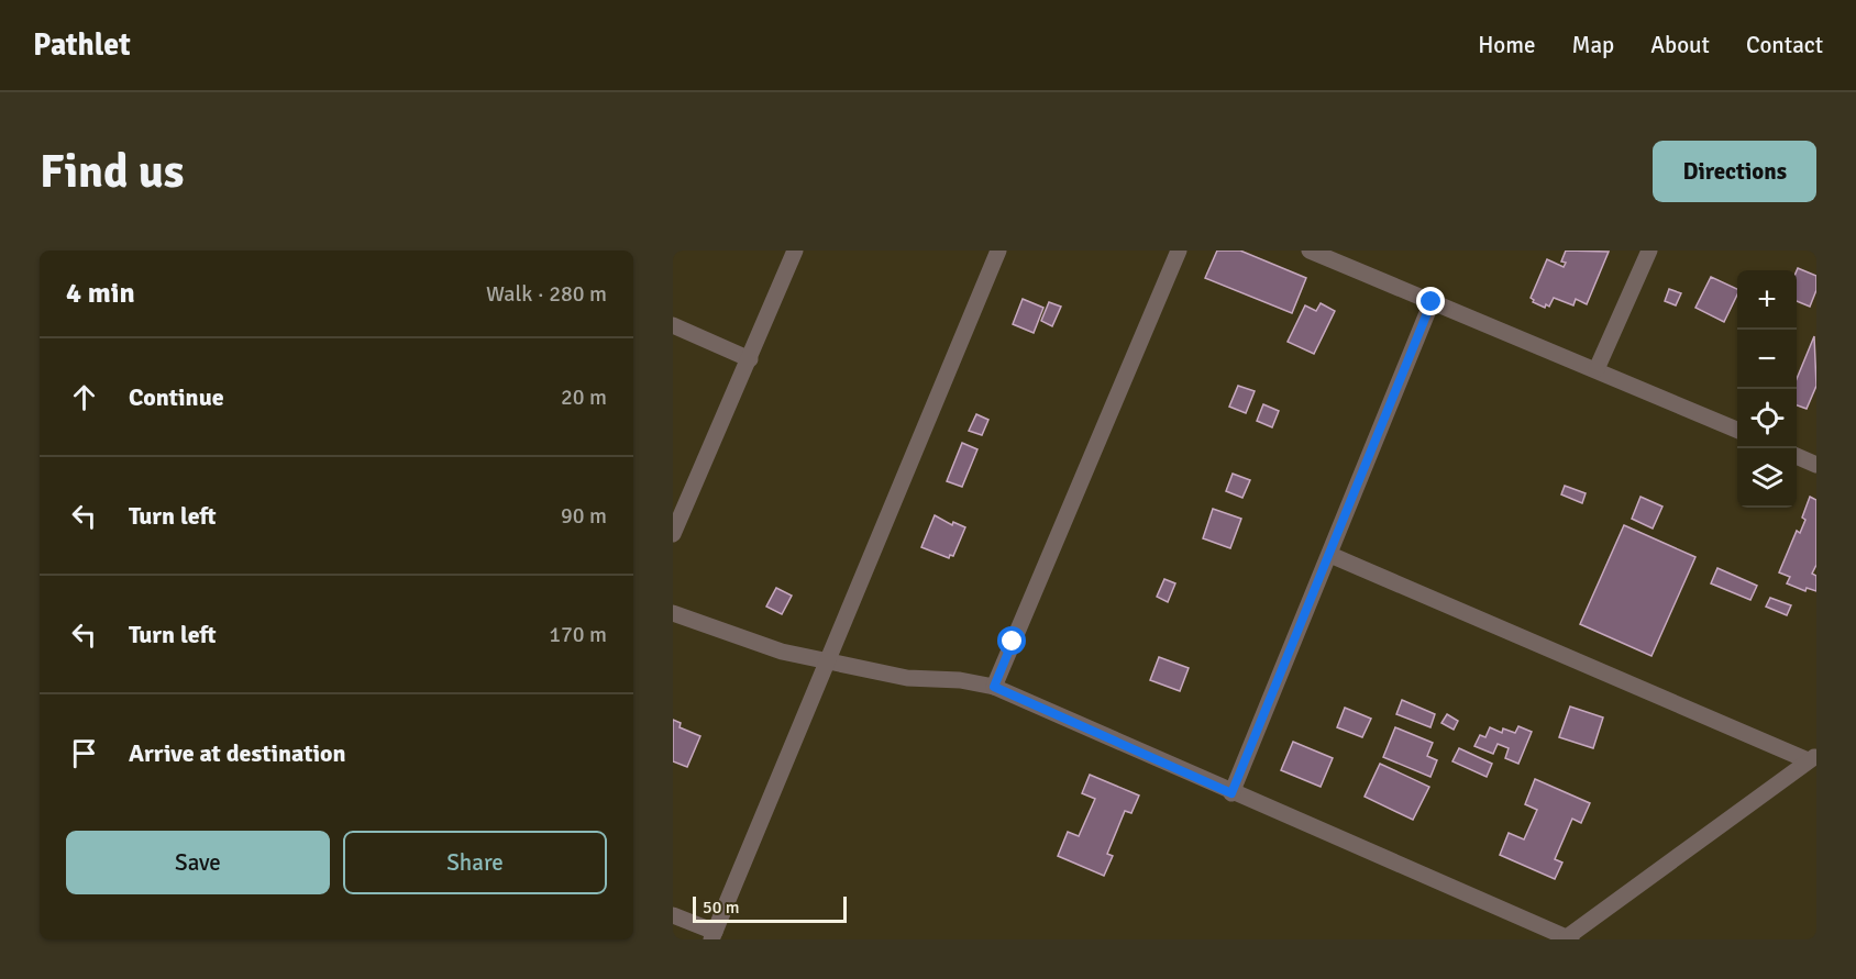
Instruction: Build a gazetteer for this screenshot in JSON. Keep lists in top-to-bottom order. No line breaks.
{"scale_bar":"50 m","page":{"header":"Pathlet","nav":["Home","Map","About","Contact"],"buttons":["Directions",["Save","Share"]],"title":"Find us","heading":["4 min","Walk · 280 m"],"map_buttons":["+","−"],"list":[["Continue","20 m"],["Turn left","90 m"],["Turn left","170 m"],"Arrive at destination"],"scale":"50 m"}}
